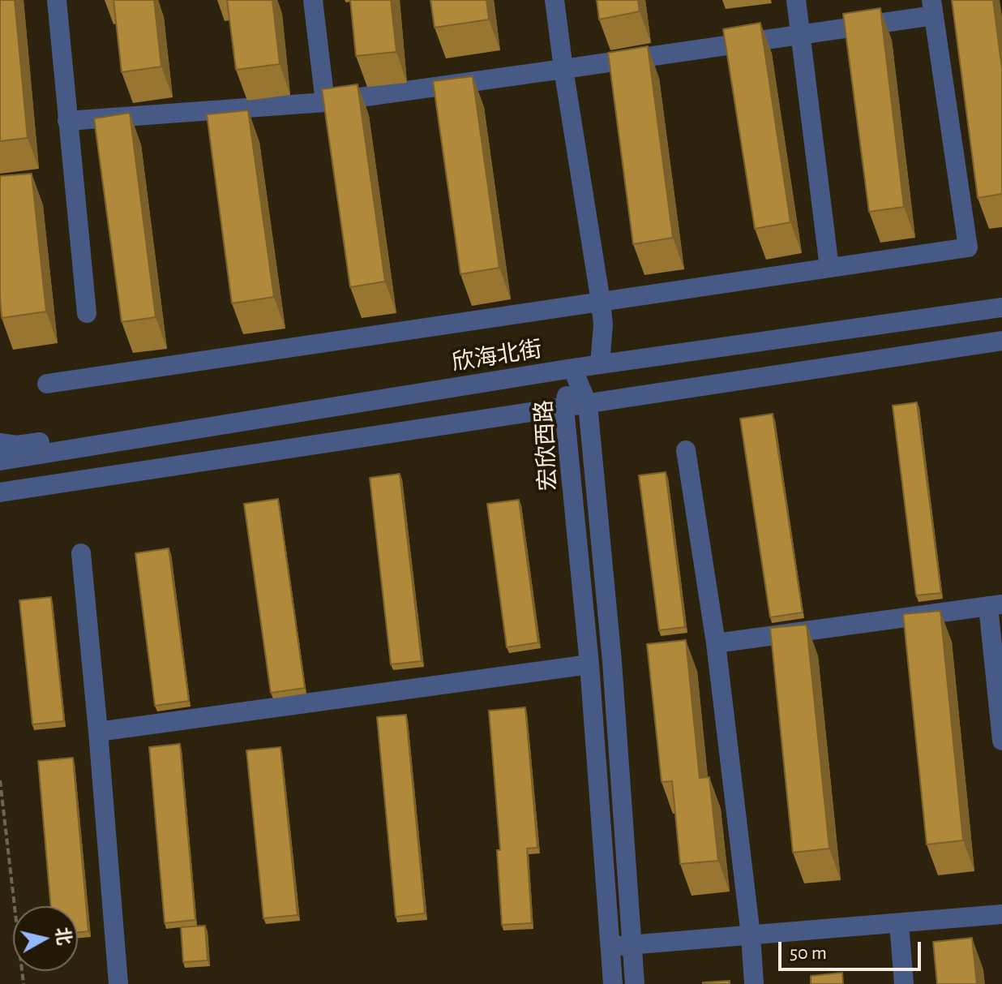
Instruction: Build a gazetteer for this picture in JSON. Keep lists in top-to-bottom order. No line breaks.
{"streets":{"street":["欣海北街","宏欣西路"]},"crossings":[["欣海北街","宏欣西路"]],"scale_bar":"50 m","north":"right"}
